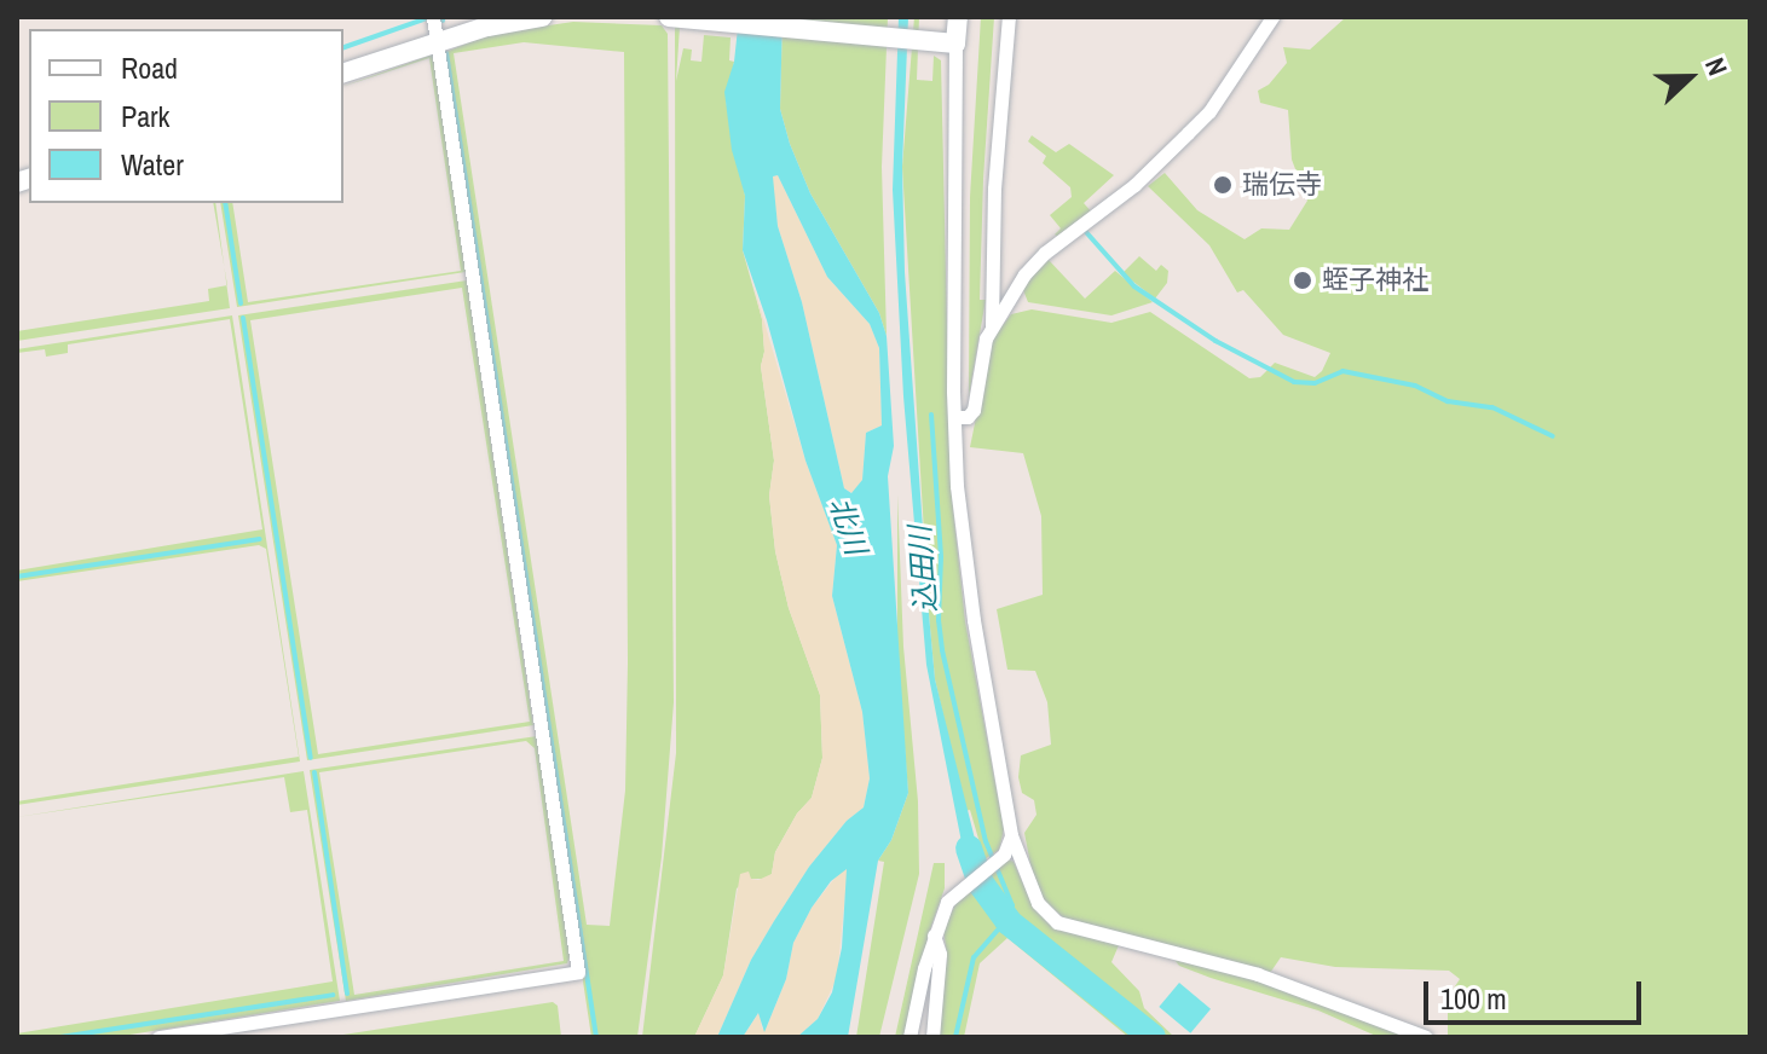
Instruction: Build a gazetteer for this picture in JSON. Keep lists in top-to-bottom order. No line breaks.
{"water":["北川","込田川"],"places":["瑞伝寺","蛭子神社"],"legend":["Road","Park","Water"],"scale_bar":"100 m","north":"right"}
